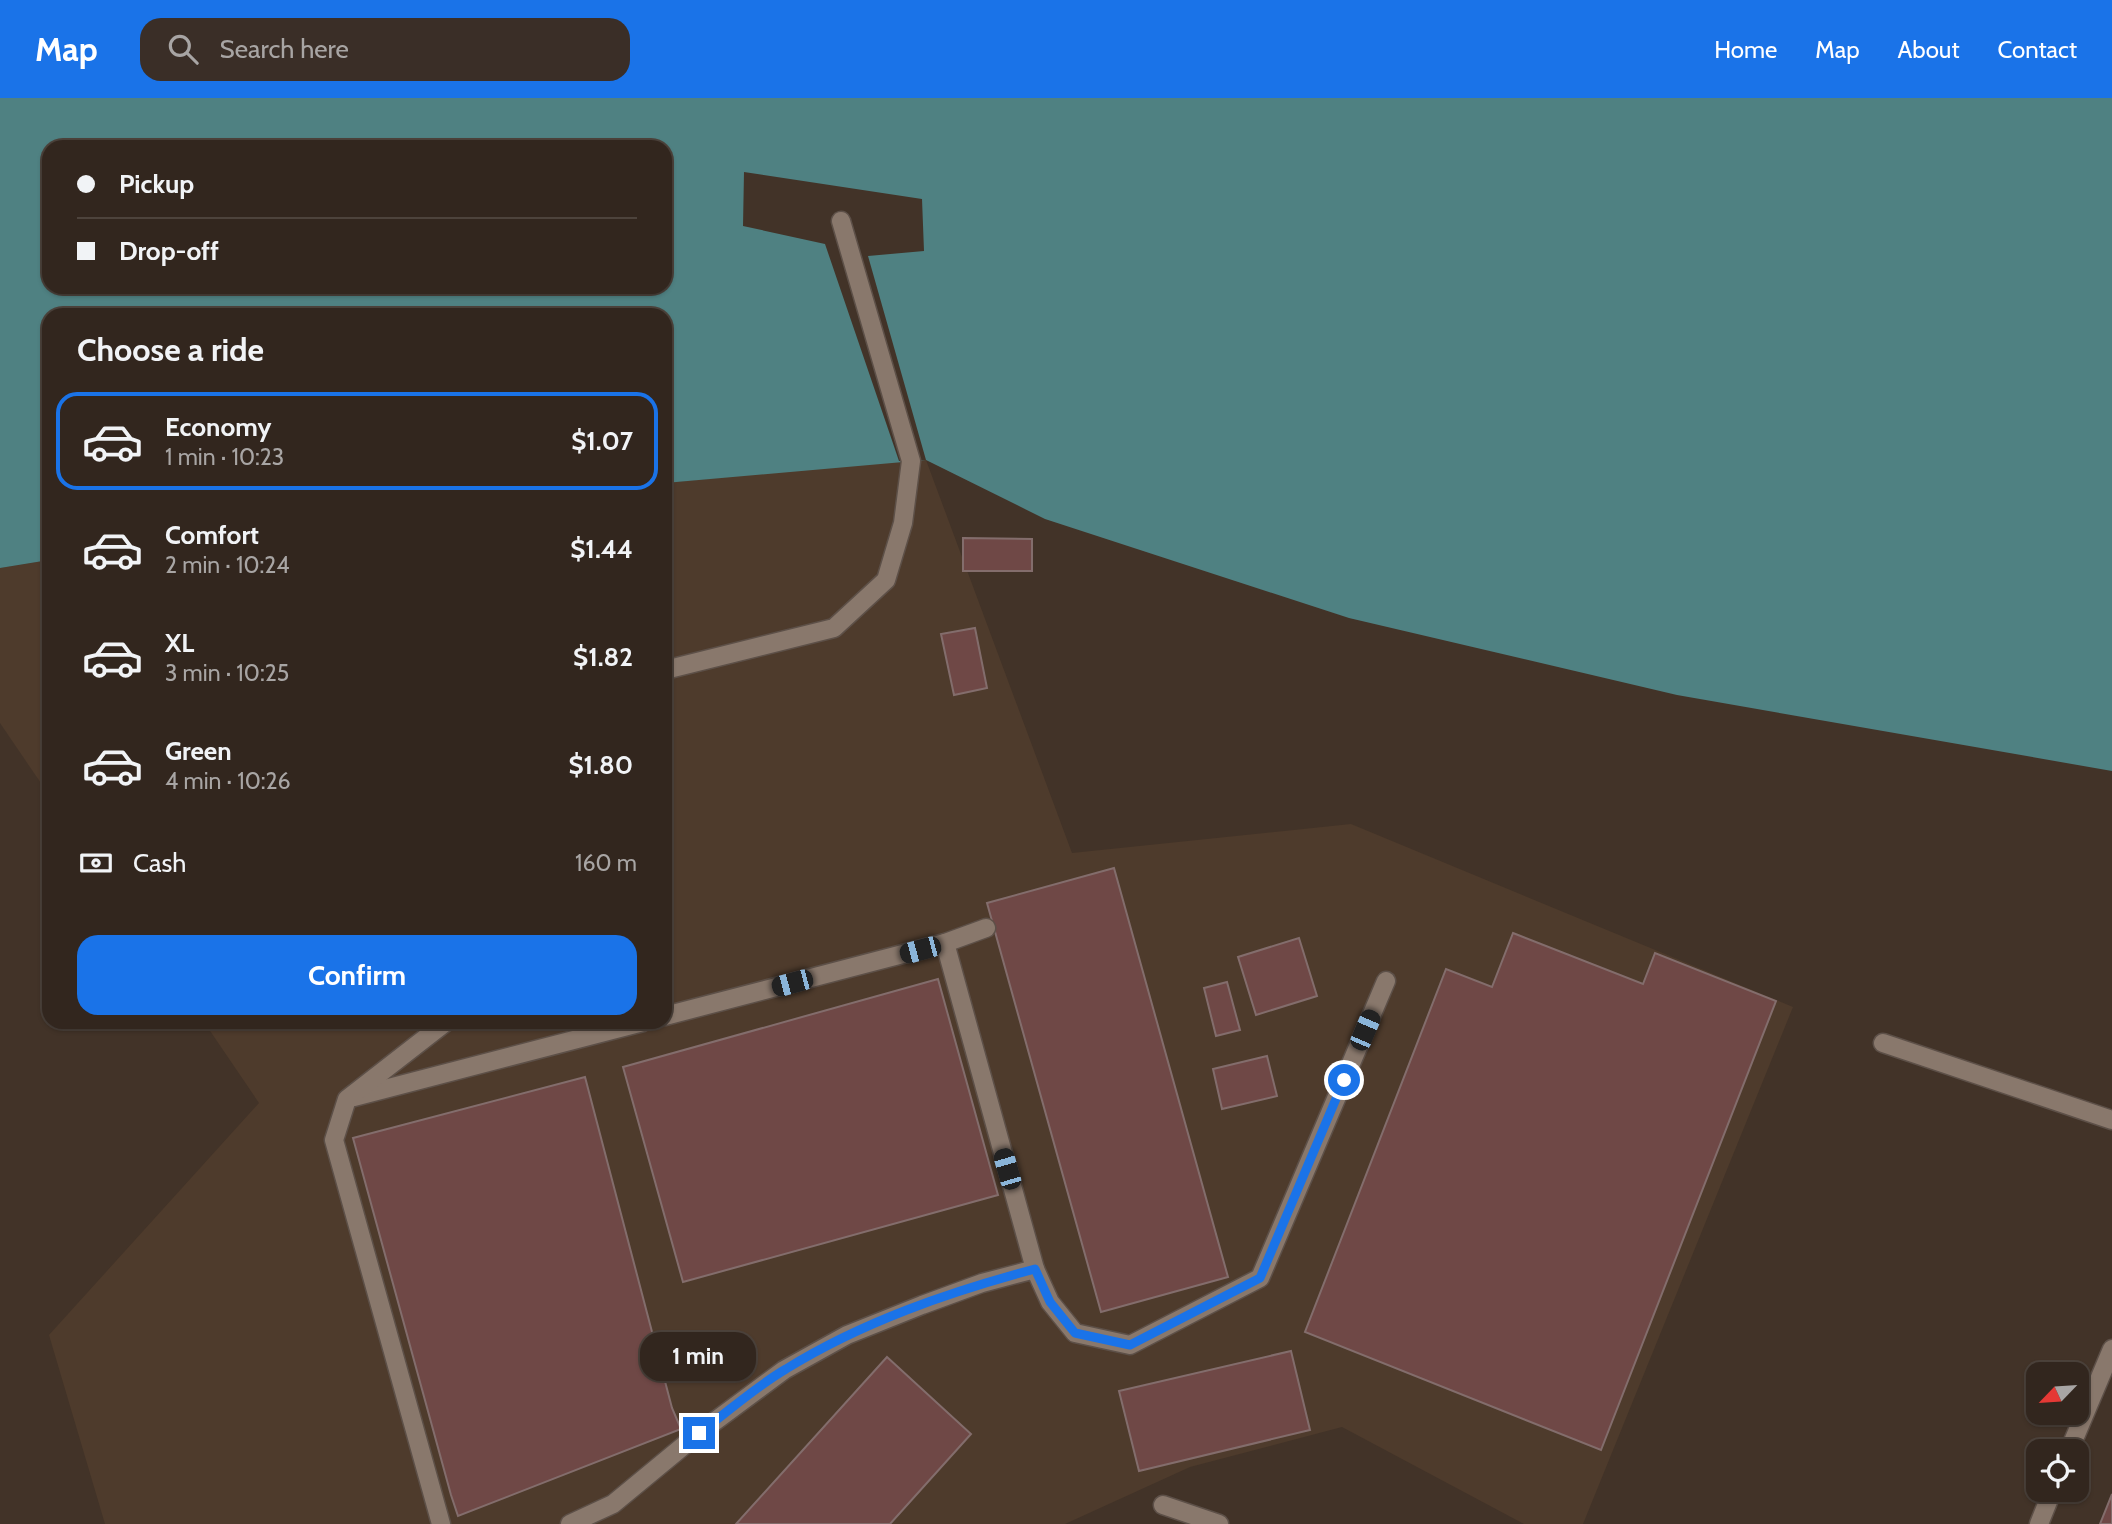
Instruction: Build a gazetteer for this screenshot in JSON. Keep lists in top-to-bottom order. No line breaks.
{"north":"bottom left","page":{"header":"Map","search":"Search here","nav":["Home","Map","About","Contact"],"banner":["Pickup","Drop-off"],"heading":"Choose a ride","list":[{"name":"Economy","note":"1 min · 10:23","value":"$1.07"},{"name":"Comfort","note":"2 min · 10:24","value":"$1.44"},{"name":"XL","note":"3 min · 10:25","value":"$1.82"},{"name":"Green","note":"4 min · 10:26","value":"$1.80"}],"pay":["Cash","160 m"],"buttons":"Confirm","bubble":"1 min"}}
